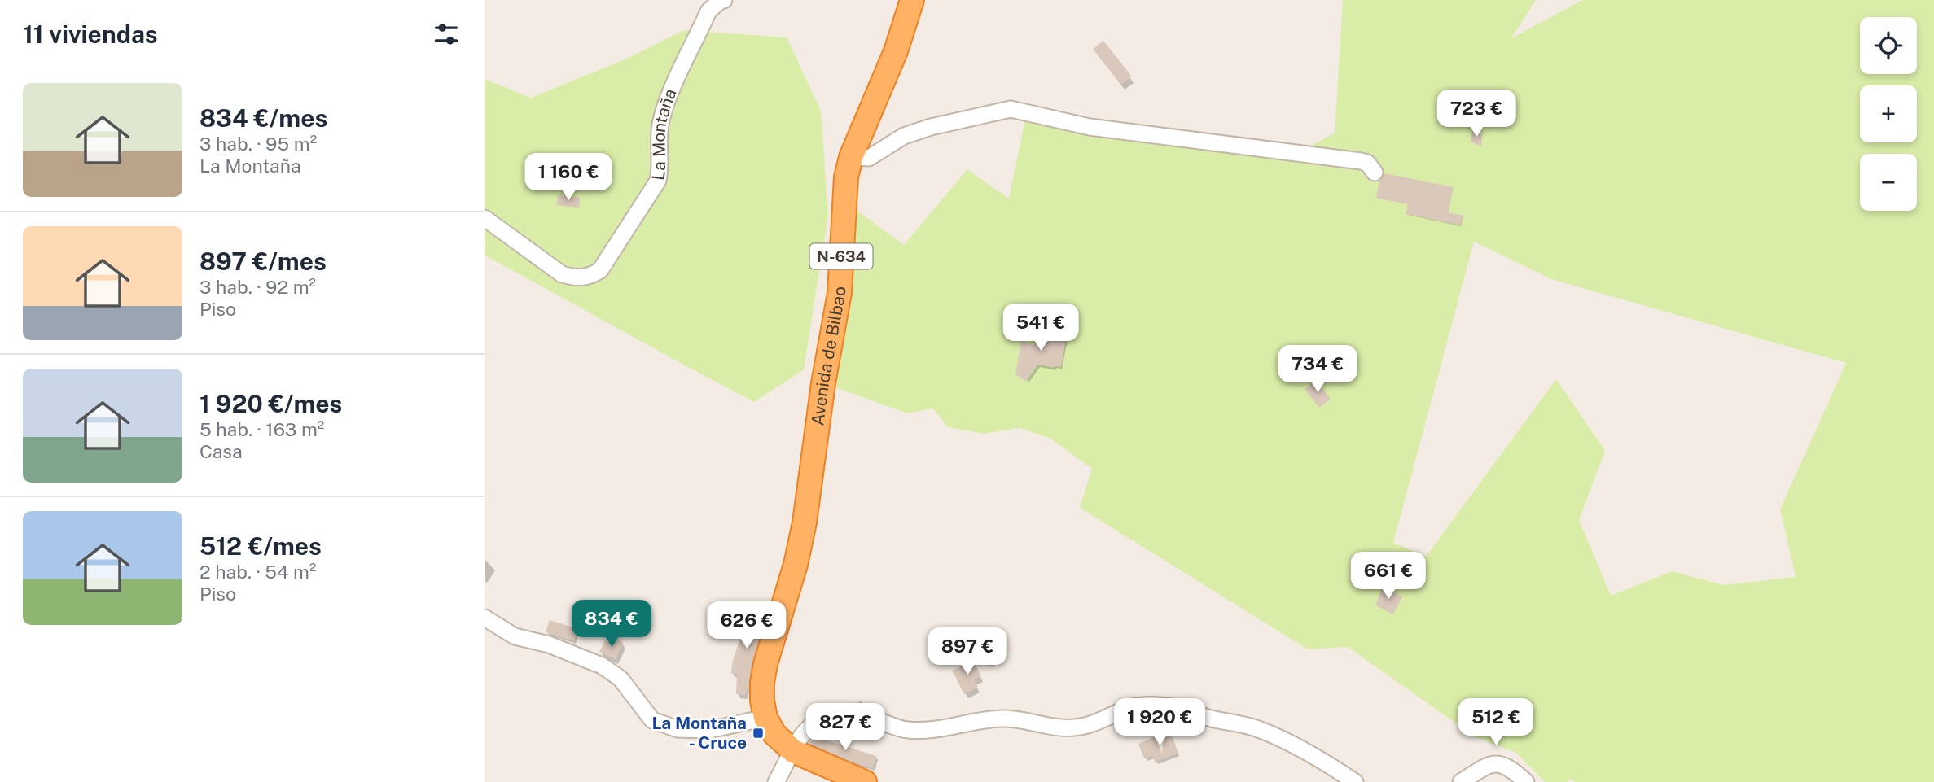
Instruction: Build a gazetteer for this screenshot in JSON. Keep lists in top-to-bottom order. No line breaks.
{"streets":{"highway":["N-634","Avenida de Bilbao"],"street":["La Montaña"]},"crossings":[["N-634","Avenida de Bilbao"]],"places":{"transit":["La Montaña - Cruce"]},"page":{"heading":"11 viviendas","map_buttons":["+","−"],"list":[{"name":"834 €/mes","note":"3 hab. · 95 m² · La Montaña"},{"name":"897 €/mes","note":"3 hab. · 92 m² · Piso"},{"name":"1 920 €/mes","note":"5 hab. · 163 m² · Casa"},{"name":"512 €/mes","note":"2 hab. · 54 m² · Piso"}],"price":["723 €","1 160 €","541 €","734 €","661 €","834 €","626 €","897 €","1 920 €","512 €","827 €"]}}
